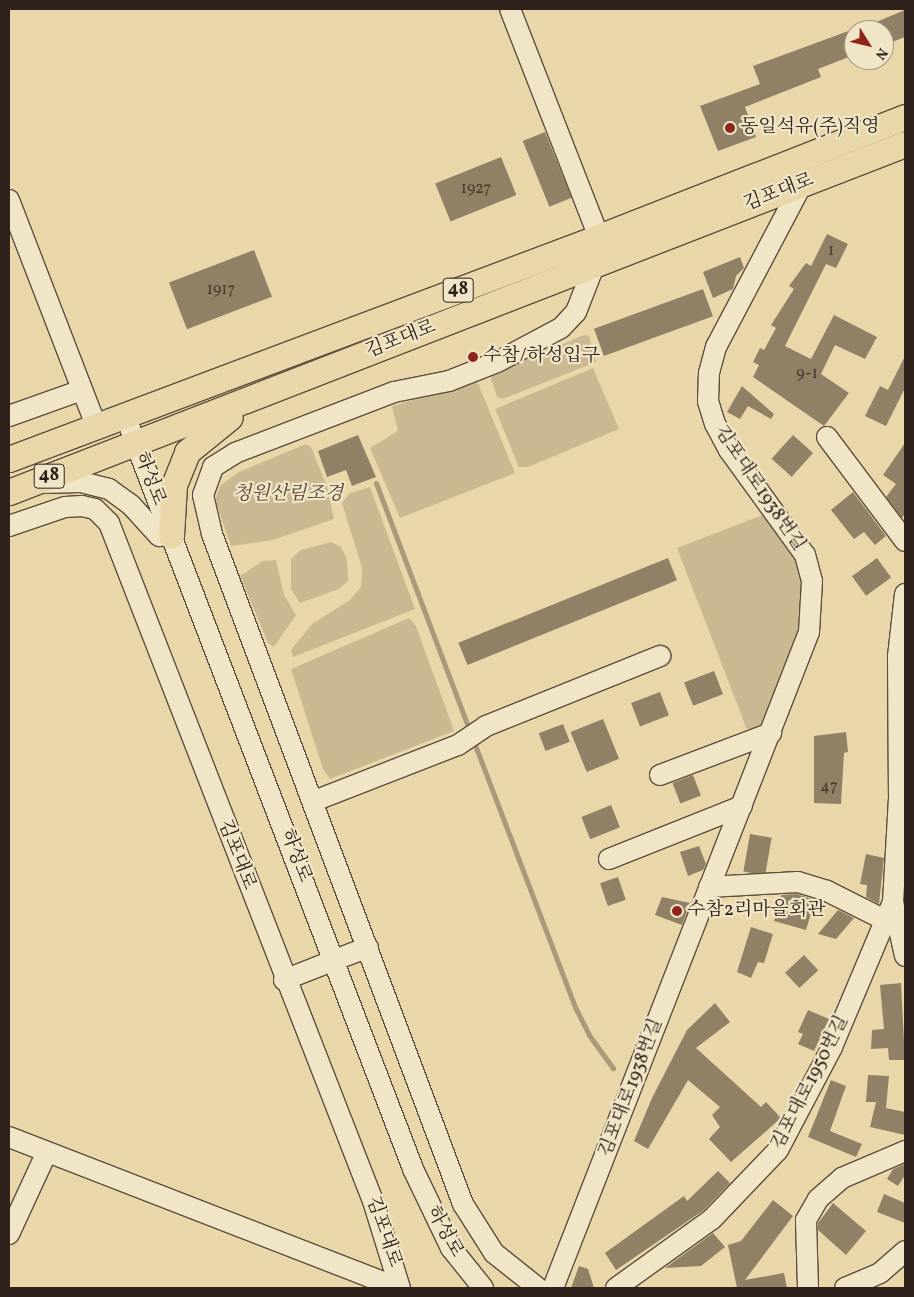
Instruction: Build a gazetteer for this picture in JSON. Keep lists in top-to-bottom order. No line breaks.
{"streets":{"main road":["김포대로","48"],"street":["하성로","김포대로1938번길","김포대로1950번길"]},"crossings":[["김포대로","하성로"],["김포대로","김포대로1938번길"]],"parks":["청원산림조경"],"places":["동일석유(주)직영","수참/하성입구","수참2리마을회관"],"house_numbers":["1927","1","1917","9-1","47"],"north":"bottom right"}
